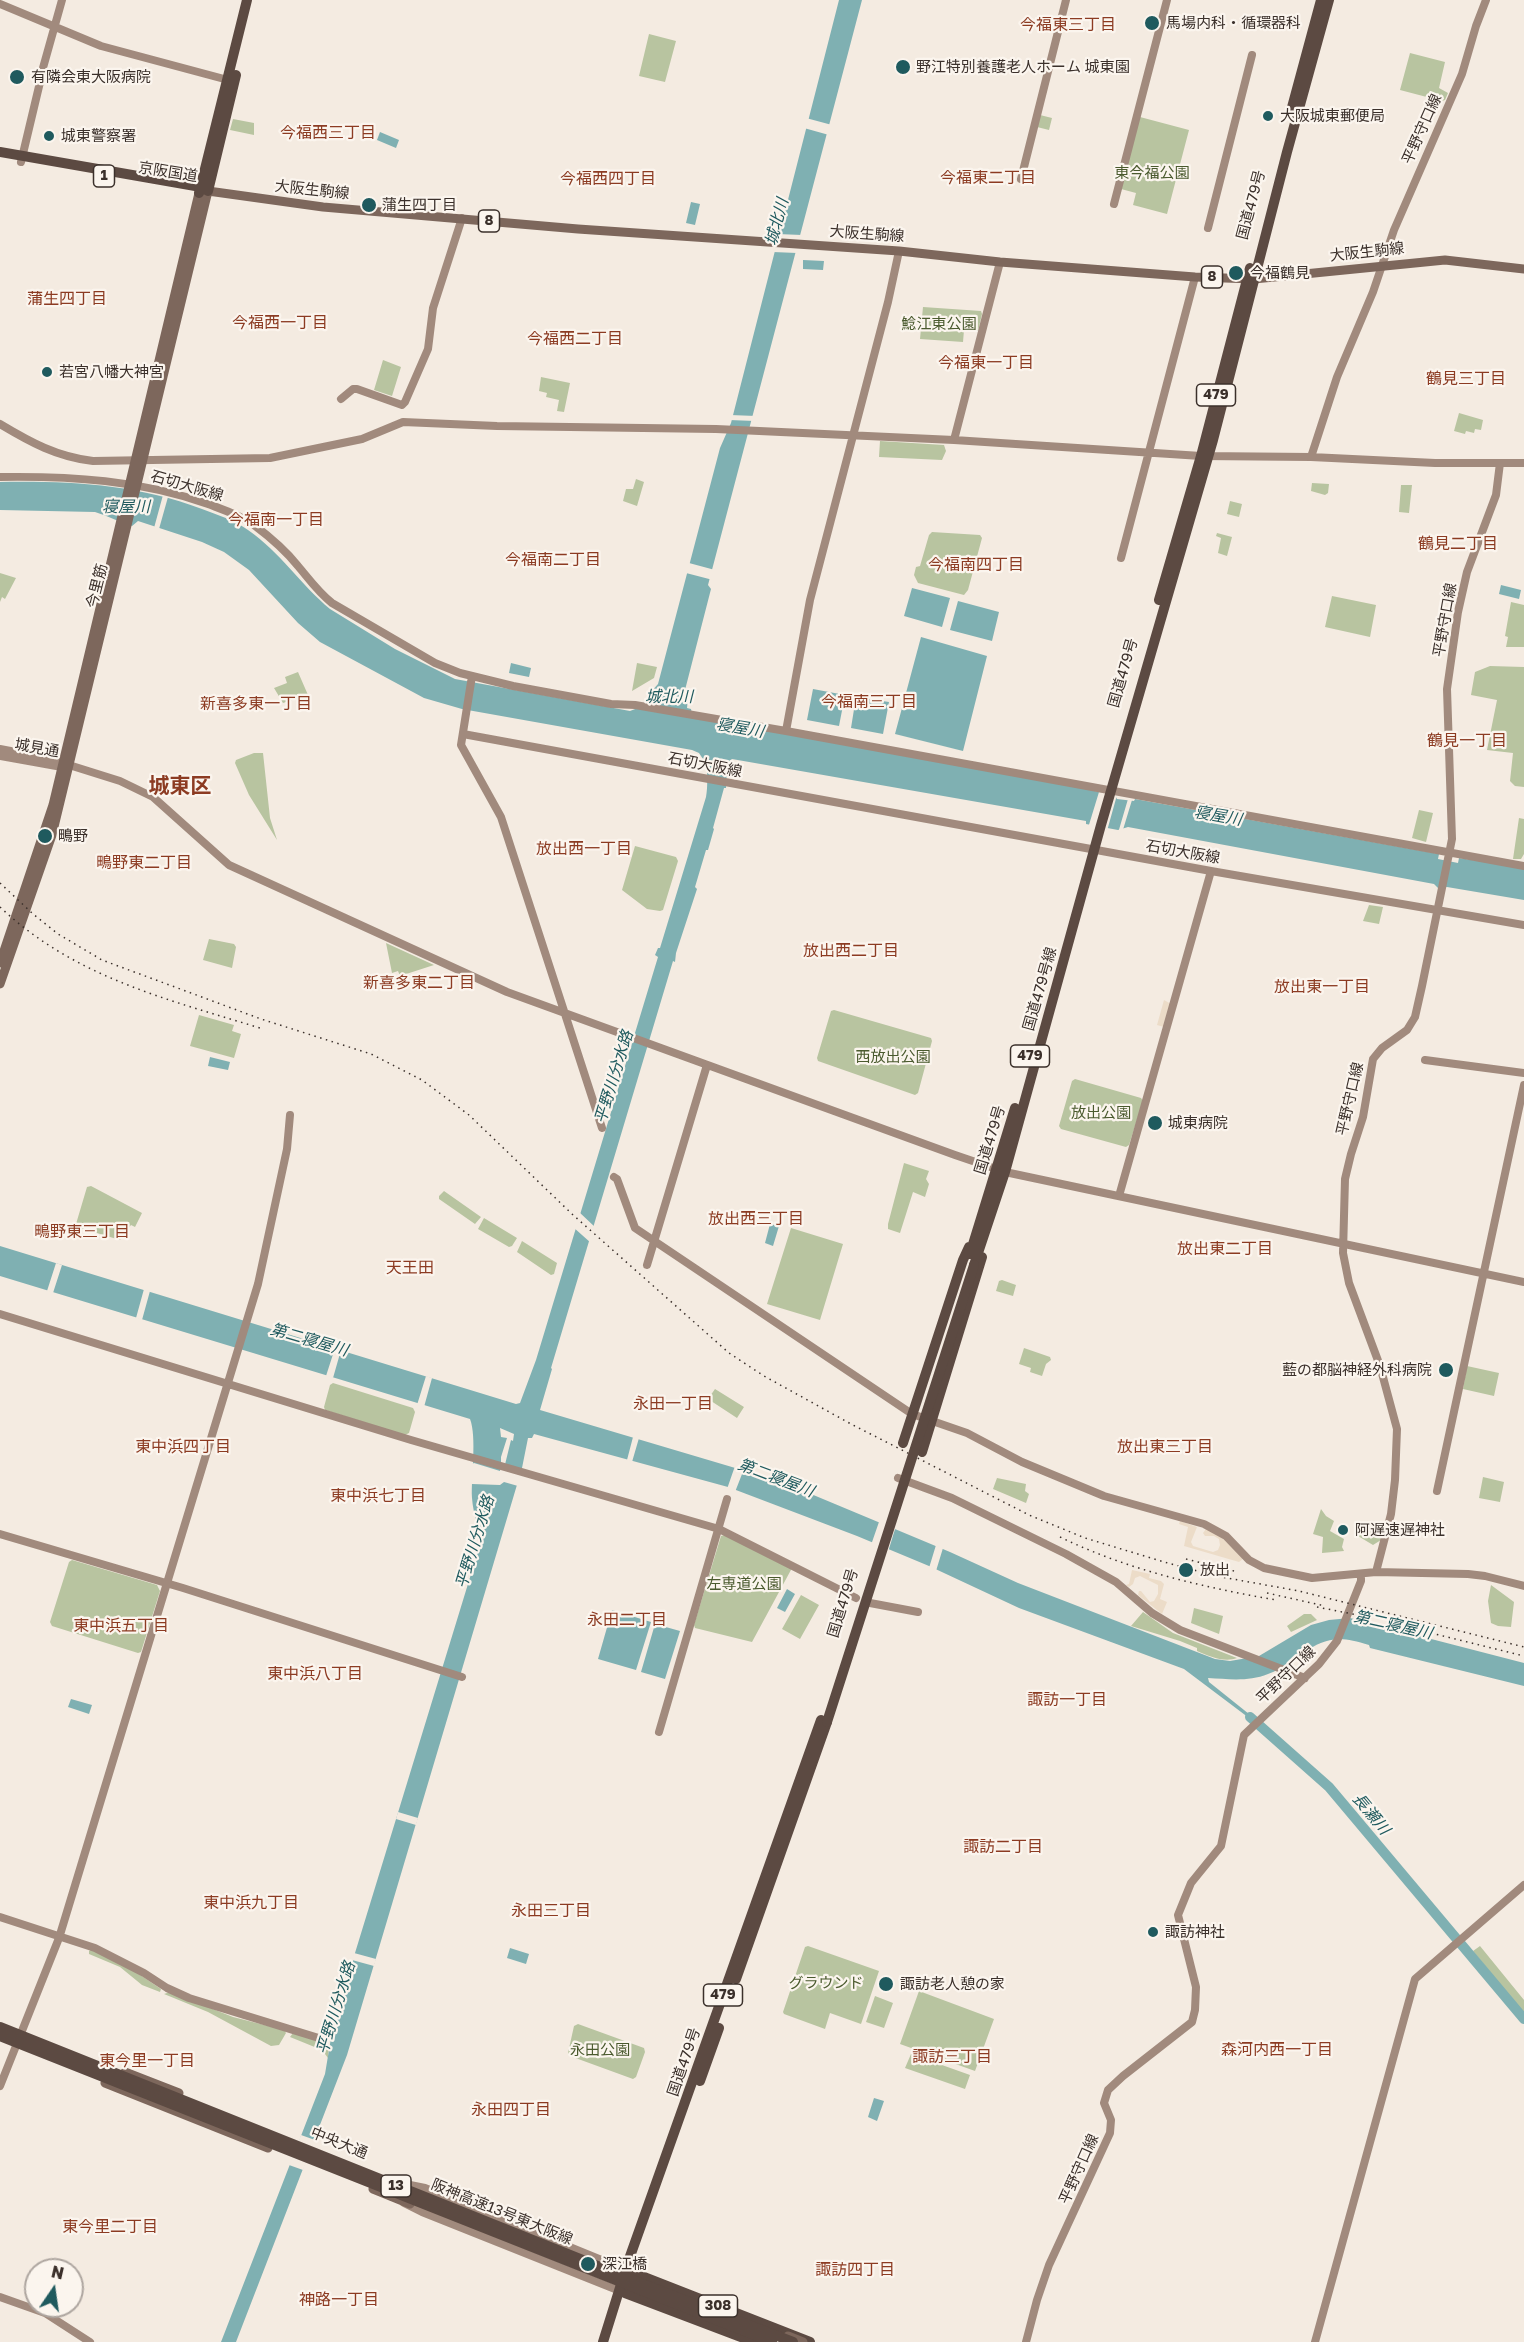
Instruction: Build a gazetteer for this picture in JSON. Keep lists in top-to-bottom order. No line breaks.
{"streets":{"highway":["京阪国道","1","国道479号","479","国道479号線","13","阪神高速13号東大阪線","308"],"main road":["大阪生駒線","8","今里筋","中央大通"],"street":["平野守口線","石切大阪線","城見通"]},"crossings":[["平野守口線","大阪生駒線"],["平野守口線","石切大阪線"],["京阪国道","大阪生駒線"],["京阪国道","今里筋"],["大阪生駒線","国道479号"],["大阪生駒線","今里筋"],["国道479号","石切大阪線"],["国道479号","国道479号線"],["国道479号","308"],["石切大阪線","今里筋"],["石切大阪線","国道479号線"],["今里筋","城見通"]],"districts":["今福東三丁目","今福西三丁目","今福東二丁目","今福西四丁目","蒲生四丁目","今福西一丁目","今福西二丁目","今福東一丁目","鶴見三丁目","今福南一丁目","鶴見二丁目","今福南二丁目","今福南四丁目","今福南三丁目","新喜多東一丁目","鶴見一丁目","城東区","放出西一丁目","鴫野東二丁目","放出西二丁目","新喜多東二丁目","放出東一丁目","放出西三丁目","鴫野東三丁目","放出東二丁目","天王田","永田一丁目","東中浜四丁目","放出東三丁目","東中浜七丁目","永田二丁目","東中浜五丁目","東中浜八丁目","諏訪一丁目","諏訪二丁目","東中浜九丁目","永田三丁目","森河内西一丁目","諏訪三丁目","東今里一丁目","永田四丁目","東今里二丁目","諏訪四丁目","神路一丁目"],"water":["城北川","寝屋川","平野川分水路","第二寝屋川","長瀬川"],"parks":["東今福公園","鯰江東公園","西放出公園","放出公園","左専道公園","グラウンド","永田公園"],"places":["馬場内科・循環器科","野江特別養護老人ホーム 城東園","有隣会東大阪病院","大阪城東郵便局","城東警察署","蒲生四丁目","今福鶴見","若宮八幡大神宮","鴫野","城東病院","藍の都脳神経外科病院","阿遅速遅神社","放出","諏訪神社","諏訪老人憩の家","深江橋"],"north":"top"}
